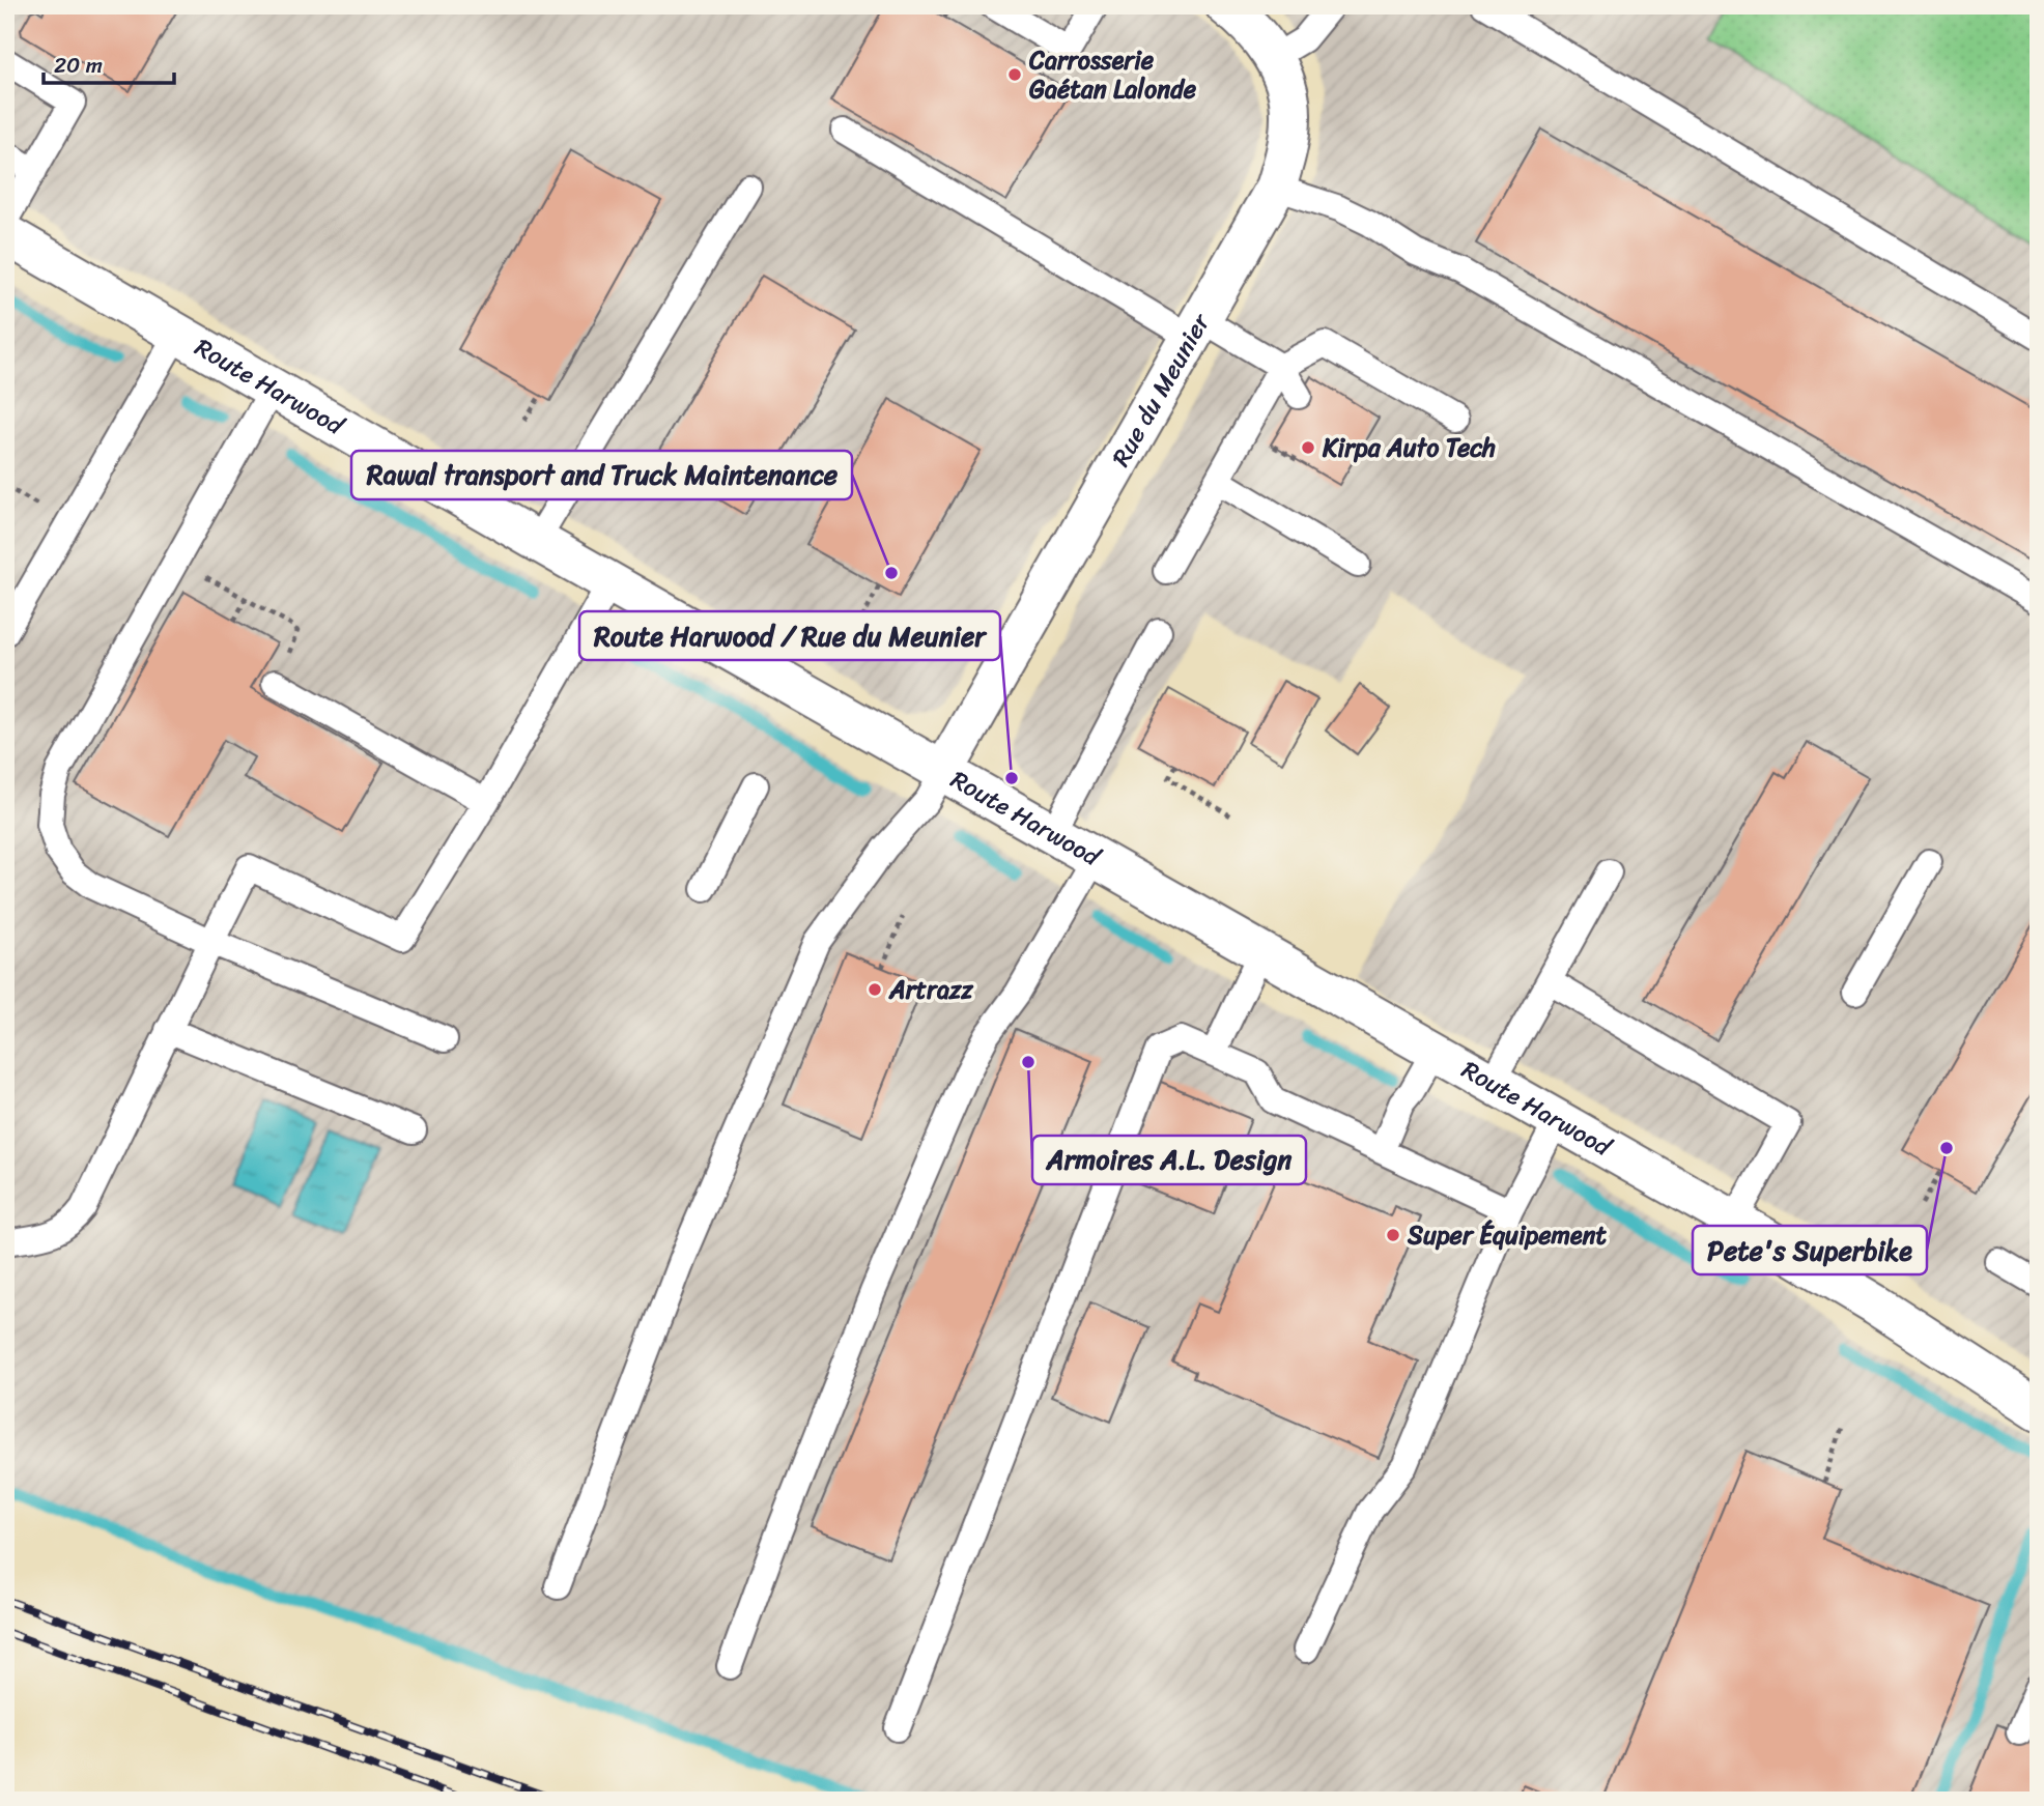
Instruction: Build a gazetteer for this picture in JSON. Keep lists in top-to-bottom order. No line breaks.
{"streets":{"main road":["Route Harwood","Rue du Meunier"]},"crossings":[["Route Harwood","Rue du Meunier"]],"places":["Carrosserie Gaétan Lalonde","Kirpa Auto Tech","Rawal transport and Truck Maintenance","Route Harwood / Rue du Meunier","Artrazz","Armoires A.L. Design","Pete's Superbike","Super Équipement"],"scale_bar":"20 m"}
